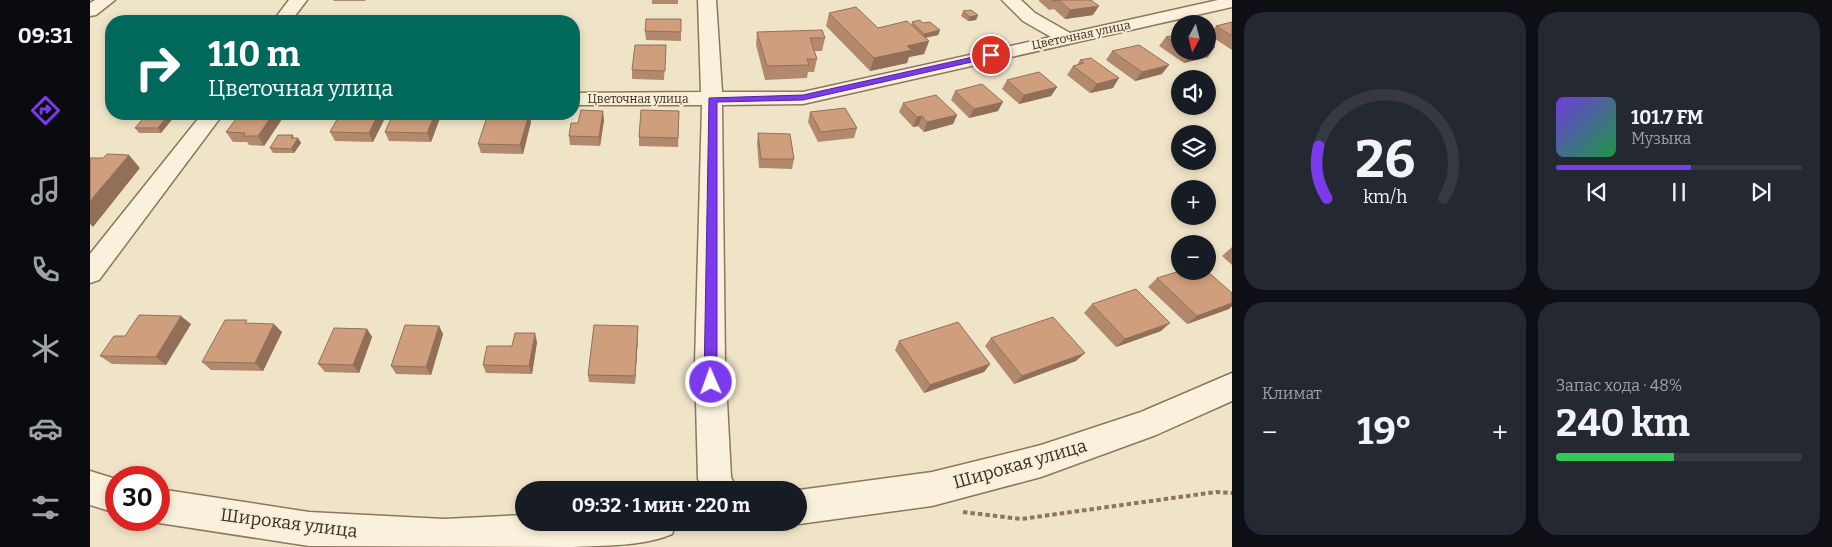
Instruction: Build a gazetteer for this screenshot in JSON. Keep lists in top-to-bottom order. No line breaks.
{"streets":{"street":["Цветочная улица","Широкая улица"]},"north":"bottom","page":{"tabs":"09:31","map_buttons":["+","−"],"turn":["110 m","Цветочная улица"],"song":["101.7 FM","Музыка"],"tile":["Климат",["Запас хода · 48%","240 km"]],"heat":["−","19°","+"],"limit":"30","trip":"09:32 · 1 мин · 220 m","gauge":["26","km/h"]}}
